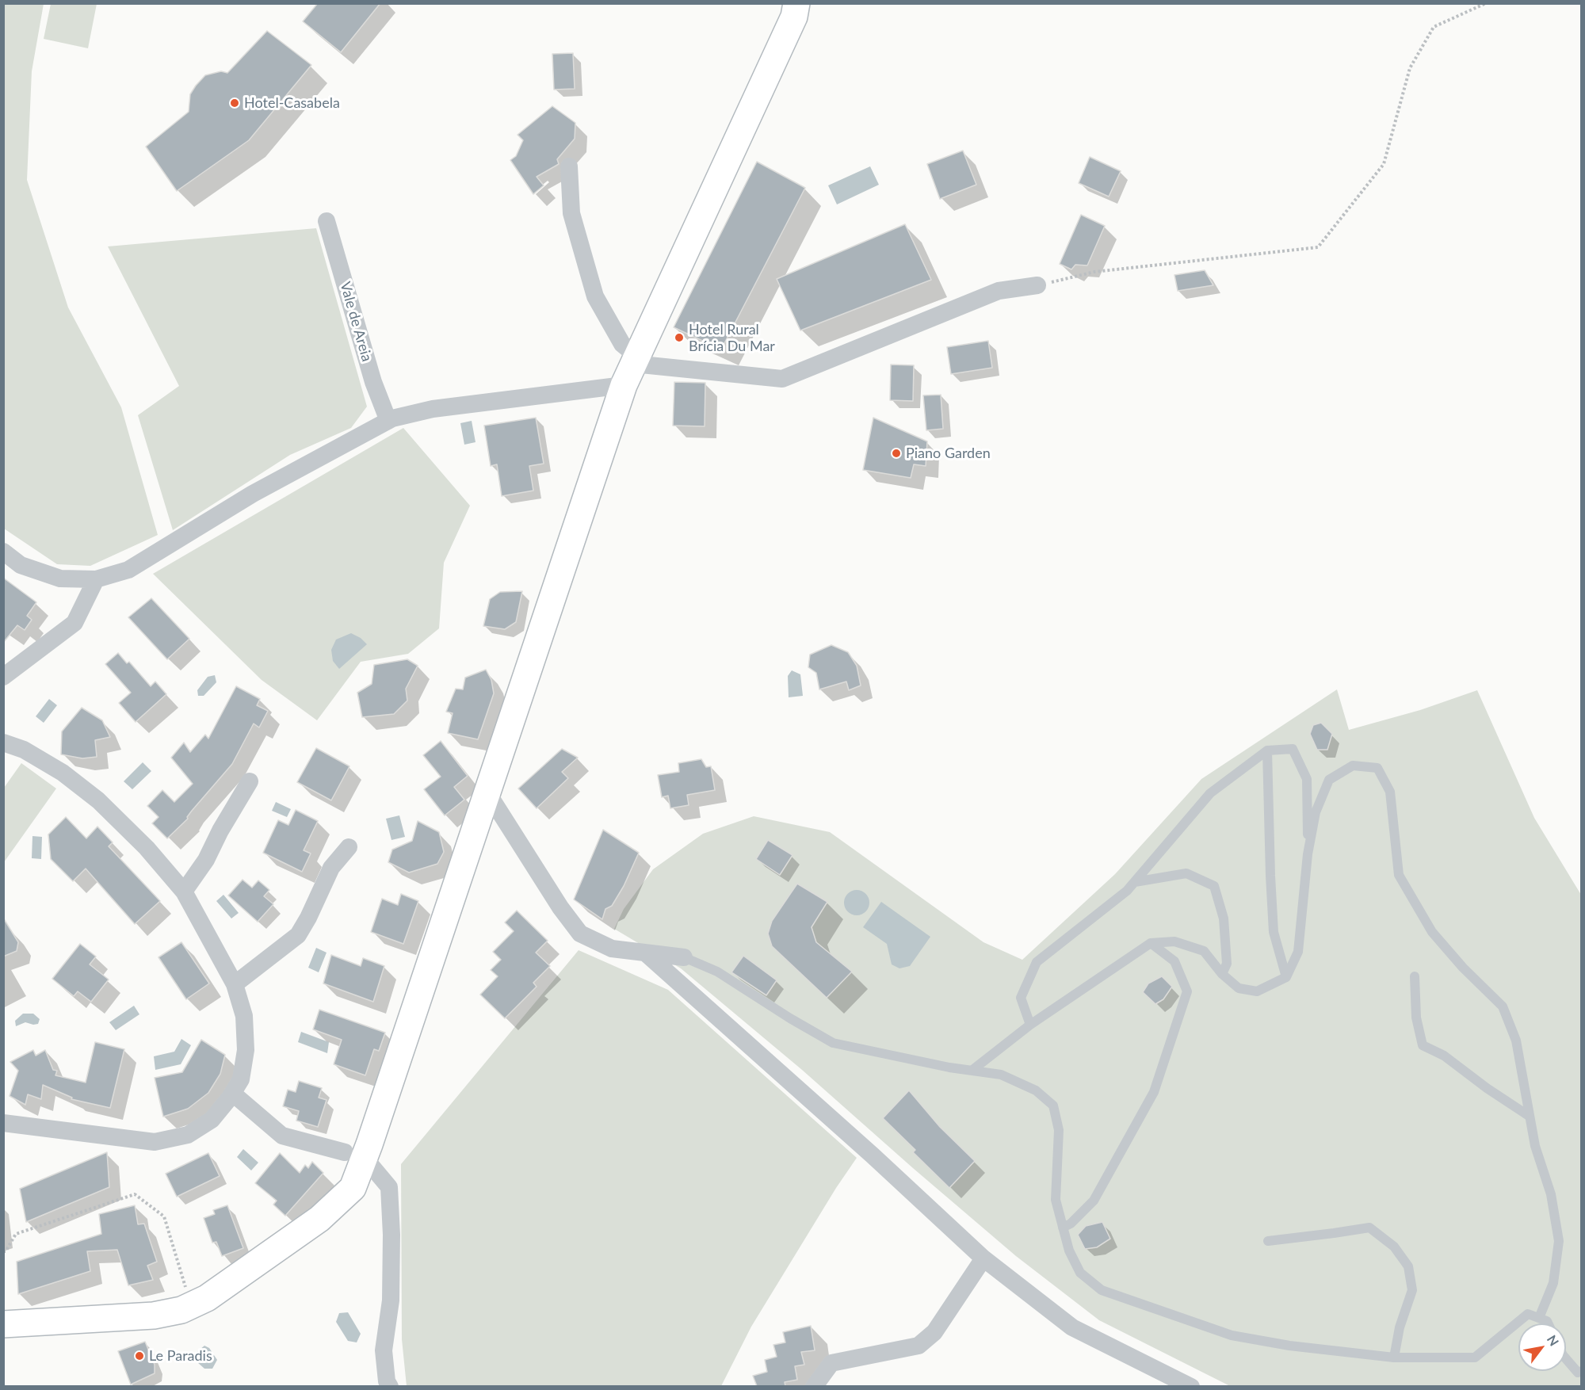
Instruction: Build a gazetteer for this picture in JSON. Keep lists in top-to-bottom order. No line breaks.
{"streets":{"street":["Vale de Areia"]},"places":["Hotel-Casabela","Hotel Rural Brícia Du Mar","Piano Garden","Le Paradis"],"north":"top right"}
